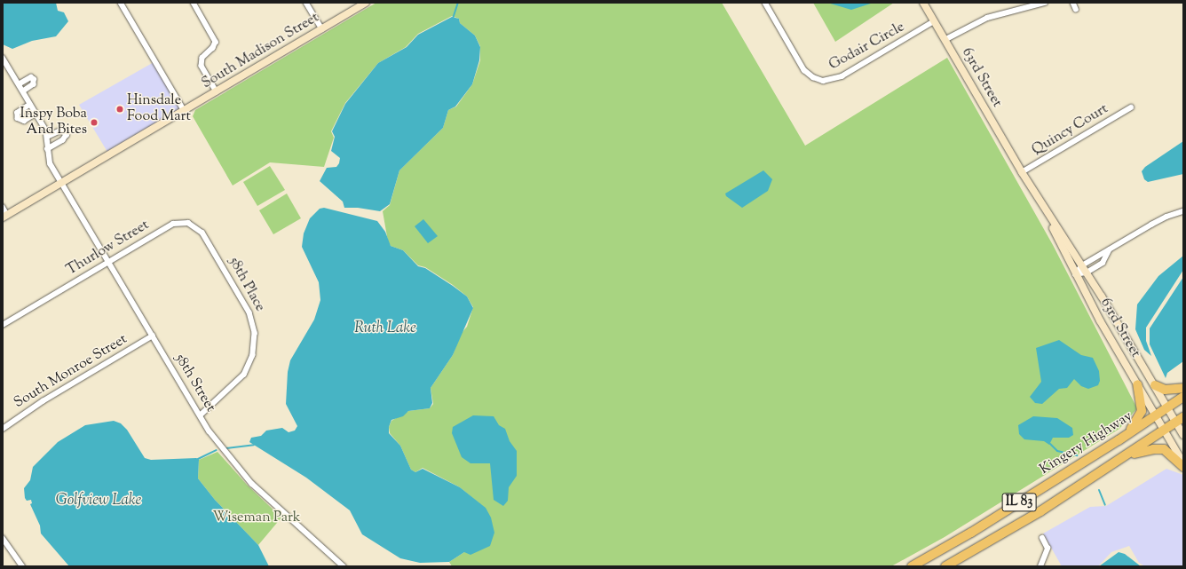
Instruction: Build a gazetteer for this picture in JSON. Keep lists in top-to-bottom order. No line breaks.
{"streets":{"highway":["Kingery Highway","IL 83"],"street":["Godair Circle","South Madison Street","63rd Street","Quincy Court","Thurlow Street","58th Place","South Monroe Street","58th Street"]},"crossings":[["Godair Circle","63rd Street"],["South Madison Street","58th Street"],["63rd Street","Quincy Court"],["63rd Street","Kingery Highway"],["63rd Street","IL 83"],["Thurlow Street","58th Place"],["Thurlow Street","58th Street"],["58th Place","58th Street"],["South Monroe Street","58th Street"]],"water":["Ruth Lake","Golfview Lake"],"parks":["Wiseman Park"],"places":["Hinsdale Food Mart","Inspy Boba And Bites"]}
